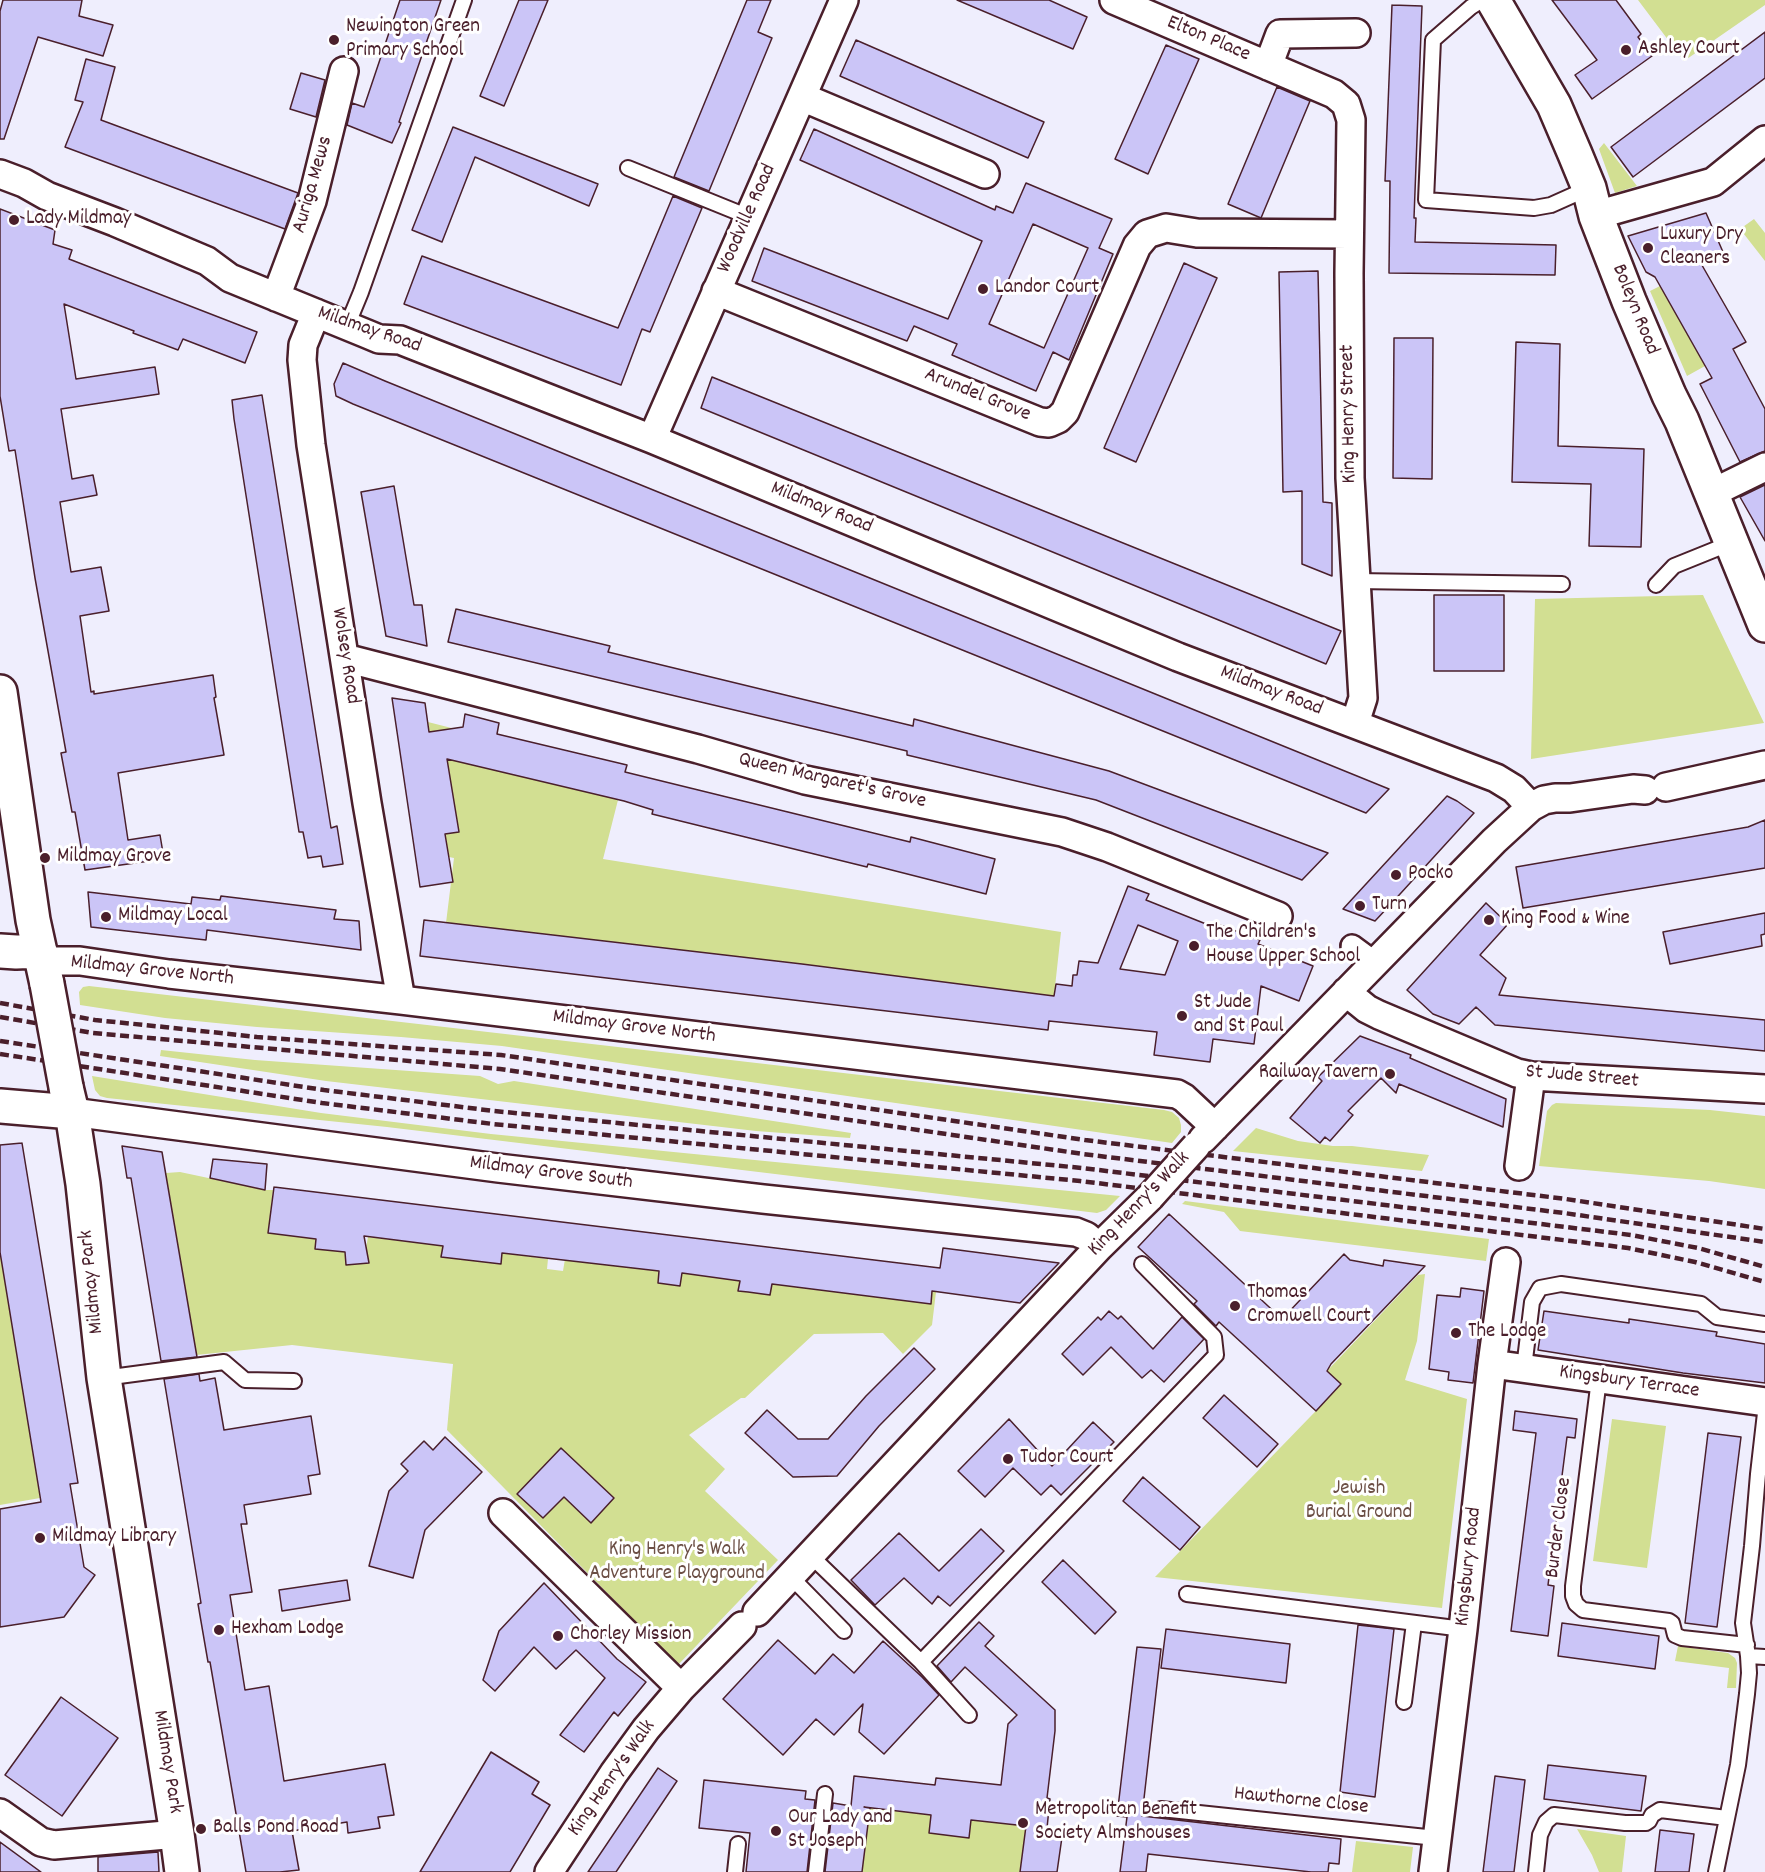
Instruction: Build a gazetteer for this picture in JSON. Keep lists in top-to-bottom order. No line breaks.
{"streets":{"street":["Elton Place","Auriga Mews","Woodville Road","Boleyn Road","Mildmay Road","Arundel Grove","King Henry Street","Wolsey Road","Queen Margaret's Grove","Mildmay Grove North","St Jude Street","Mildmay Grove South","King Henry's Walk","Mildmay Park","Kingsbury Terrace","Kingsbury Road"],"lane":["Burder Close","Hawthorne Close"]},"crossings":[["Elton Place","King Henry Street"],["Auriga Mews","Mildmay Road"],["Woodville Road","Mildmay Road"],["Woodville Road","Arundel Grove"],["Mildmay Road","King Henry Street"],["Mildmay Road","Wolsey Road"],["Mildmay Road","King Henry's Walk"],["Arundel Grove","King Henry Street"],["Wolsey Road","Queen Margaret's Grove"],["Wolsey Road","Mildmay Grove North"],["Mildmay Grove North","King Henry's Walk"],["Mildmay Grove North","Mildmay Park"],["St Jude Street","King Henry's Walk"],["Mildmay Grove South","King Henry's Walk"],["Mildmay Grove South","Mildmay Park"],["Kingsbury Terrace","Burder Close"],["Kingsbury Terrace","Kingsbury Road"],["Kingsbury Road","Hawthorne Close"]],"parks":["Jewish Burial Ground","King Henry's Walk Adventure Playground"],"places":["Newington Green Primary School","Ashley Court","Lady Mildmay","Luxury Dry Cleaners","Landor Court","Mildmay Grove","Pocko","Turn","Mildmay Local","King Food & Wine","The Children's House Upper School","St Jude and St Paul","Railway Tavern","Thomas Cromwell Court","The Lodge","Tudor Court","Mildmay Library","Hexham Lodge","Chorley Mission","Metropolitan Benefit Society Almshouses","Balls Pond Road","Our Lady and St Joseph"]}
